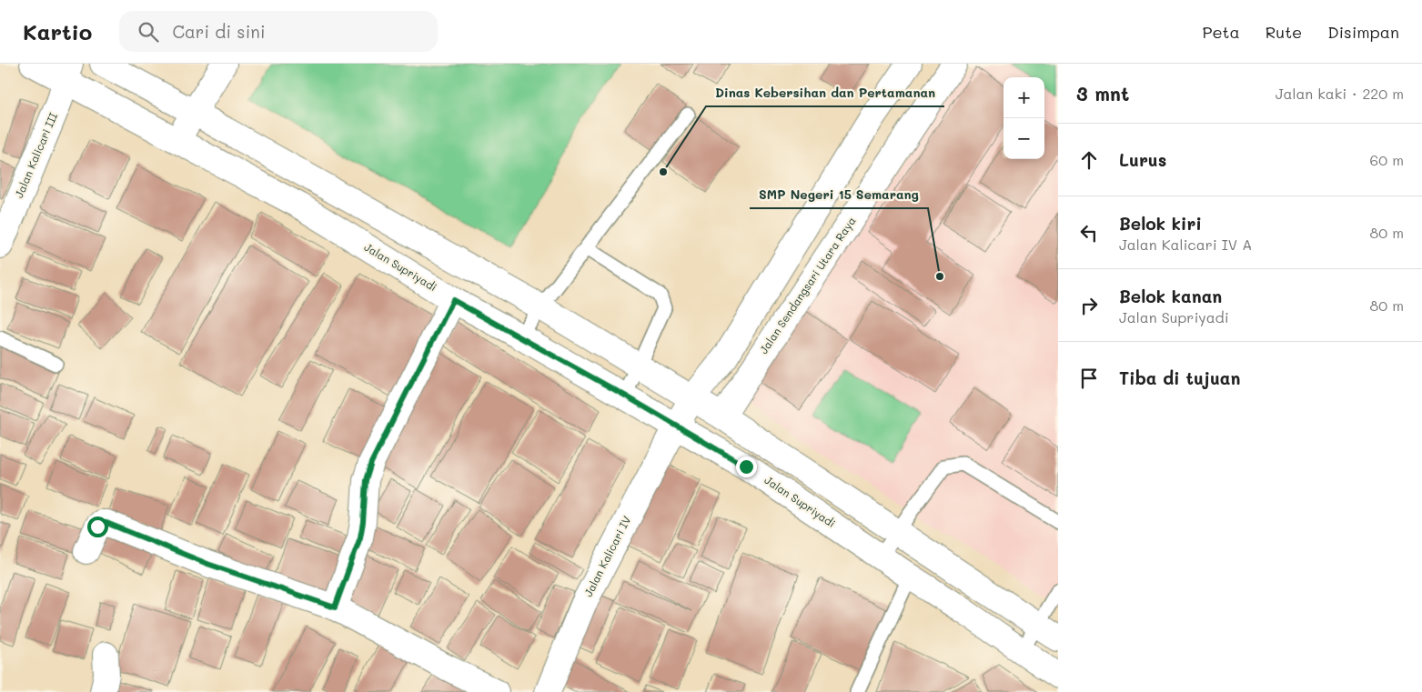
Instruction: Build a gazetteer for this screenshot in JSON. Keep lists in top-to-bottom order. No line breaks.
{"streets":{"street":["Jalan Kalicari III","Jalan Supriyadi","Jalan Sendangsari Utara Raya","Jalan Kalicari IV"]},"crossings":[["Jalan Kalicari III","Jalan Supriyadi"],["Jalan Supriyadi","Jalan Kalicari IV"]],"places":["Dinas Kebersihan dan Pertamanan","SMP Negeri 15 Semarang"],"page":{"header":"Kartio","search":"Cari di sini","nav":["Peta","Rute","Disimpan"],"heading":["3 mnt","Jalan kaki · 220 m"],"map_buttons":["+","−"],"list":[["Lurus","60 m"],["Belok kiri","Jalan Kalicari IV A","80 m"],["Belok kanan","Jalan Supriyadi","80 m"],"Tiba di tujuan"]}}
